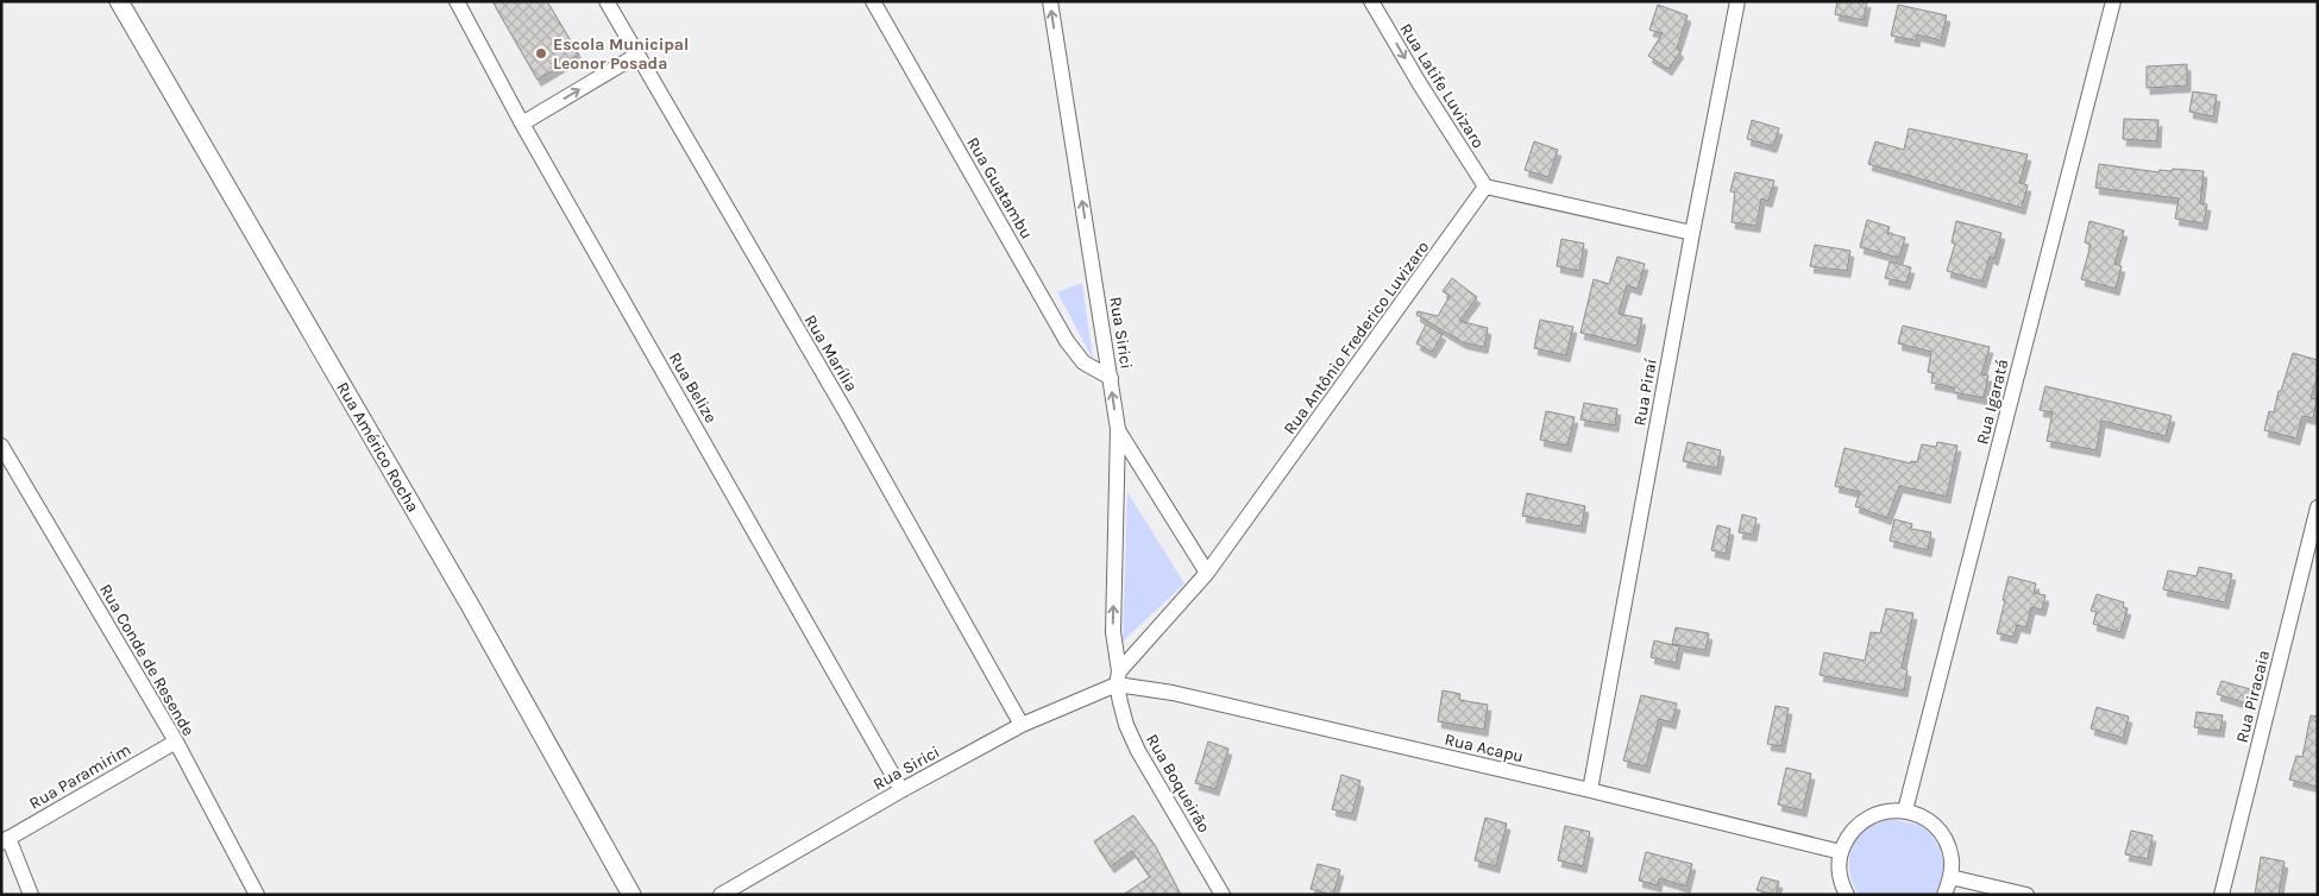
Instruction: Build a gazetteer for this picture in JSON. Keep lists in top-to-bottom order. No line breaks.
{"streets":{"street":["Rua Latife Luvizaro","Rua Guatambu","Rua Sirici","Rua Antônio Frederico Luvizaro","Rua Marília","Rua Belize","Rua Piraí","Rua Igaratá","Rua Américo Rocha","Rua Conde de Resende","Rua Piracaia","Rua Acapu","Rua Paramirim","Rua Boqueirão"]},"crossings":[["Rua Latife Luvizaro","Rua Antônio Frederico Luvizaro"],["Rua Guatambu","Rua Sirici"],["Rua Sirici","Rua Antônio Frederico Luvizaro"],["Rua Sirici","Rua Marília"],["Rua Sirici","Rua Belize"],["Rua Sirici","Rua Acapu"],["Rua Sirici","Rua Boqueirão"],["Rua Antônio Frederico Luvizaro","Rua Acapu"],["Rua Antônio Frederico Luvizaro","Rua Boqueirão"],["Rua Piraí","Rua Acapu"],["Rua Conde de Resende","Rua Paramirim"],["Rua Acapu","Rua Boqueirão"]],"one_way":["Rua Latife Luvizaro","Rua Sirici"],"places":["Escola Municipal Leonor Posada"]}
